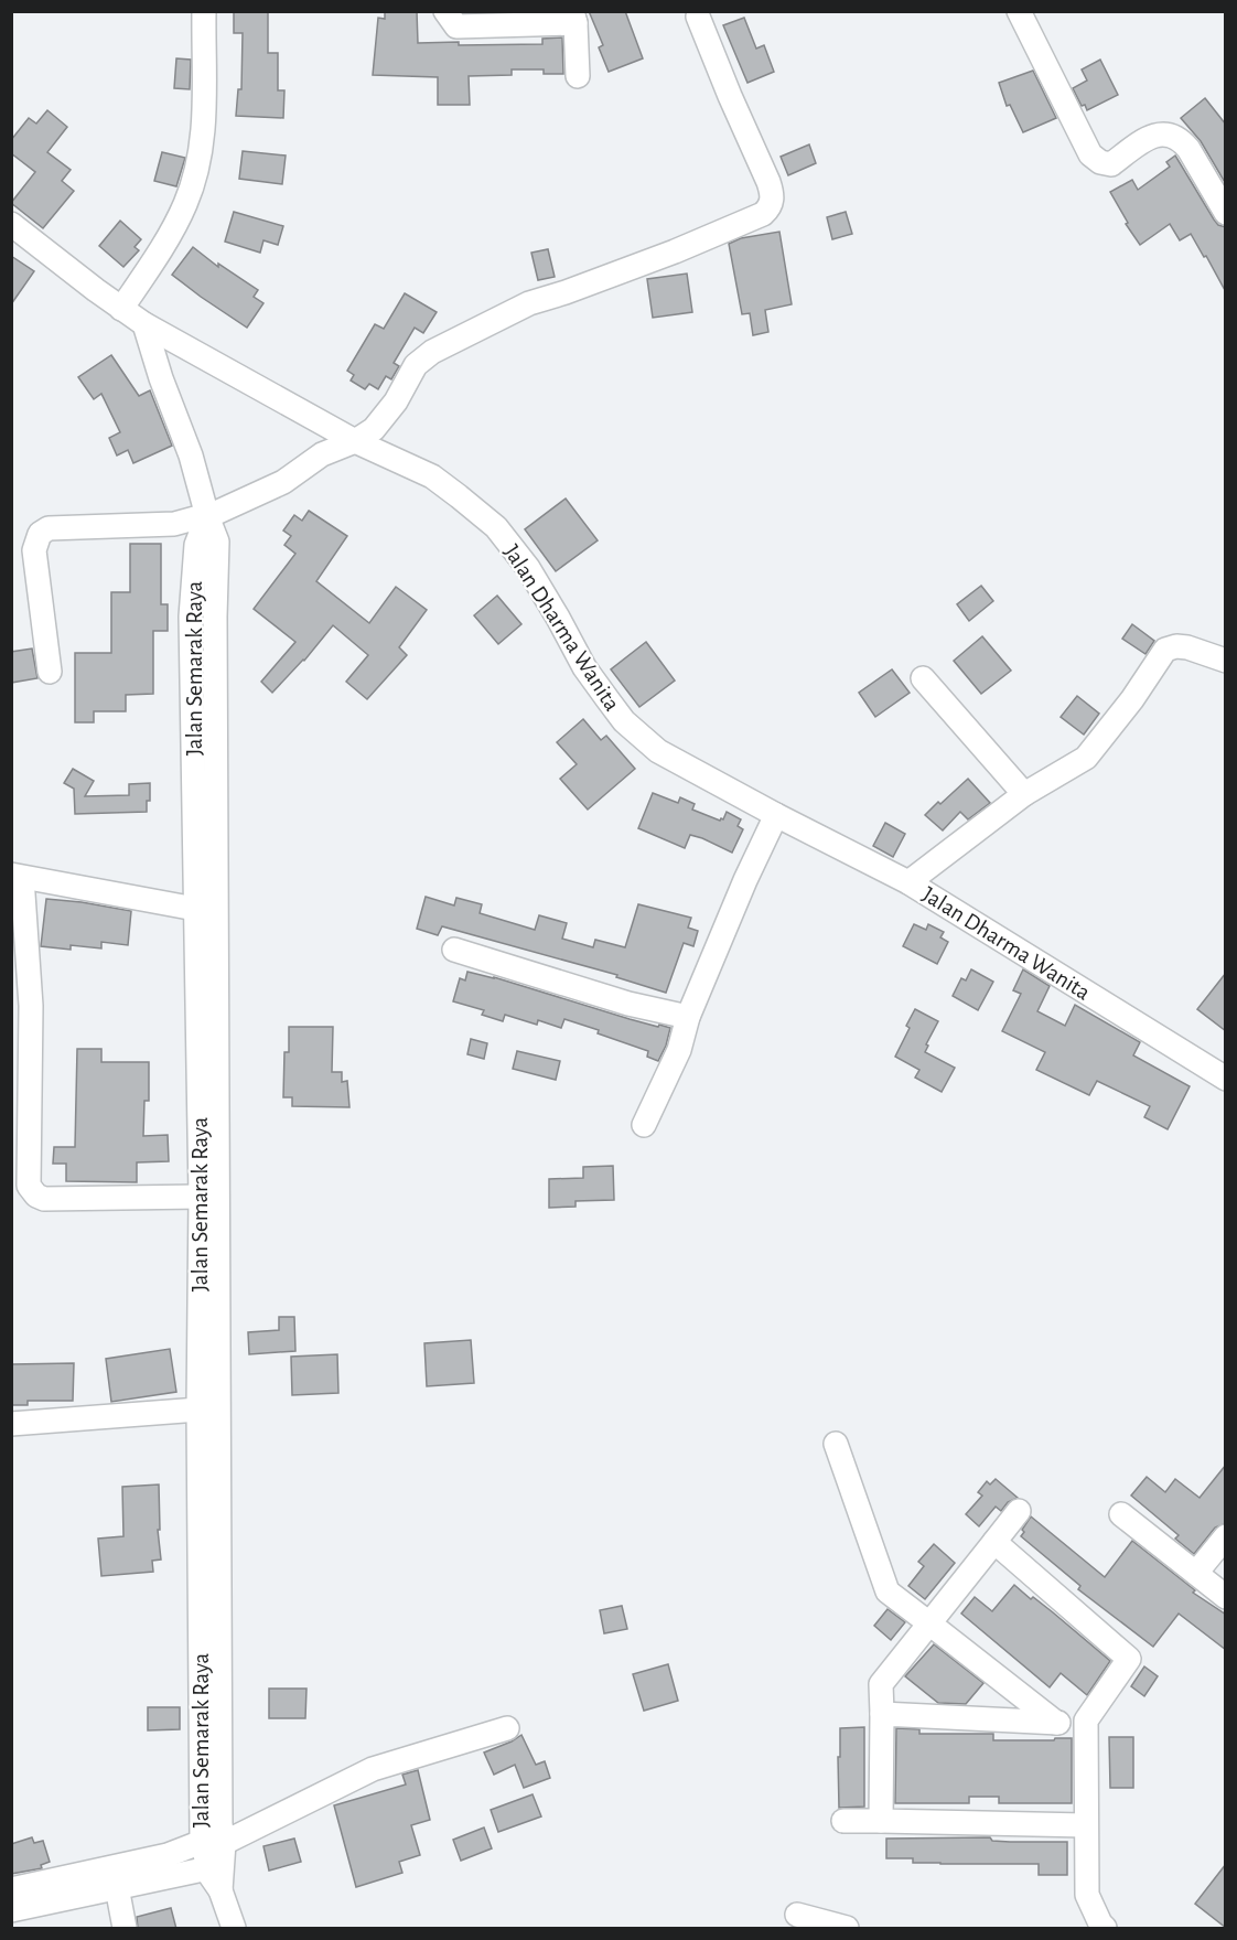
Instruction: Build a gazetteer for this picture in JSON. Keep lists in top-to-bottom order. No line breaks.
{"streets":{"street":["Jalan Dharma Wanita","Jalan Semarak Raya"]},"crossings":[["Jalan Dharma Wanita","Jalan Semarak Raya"]]}
